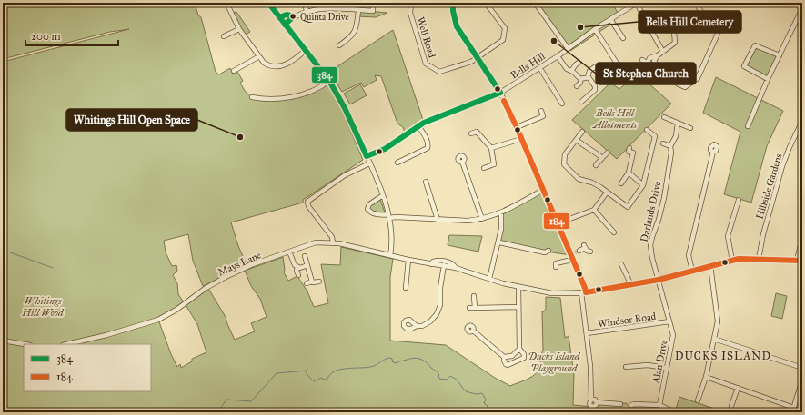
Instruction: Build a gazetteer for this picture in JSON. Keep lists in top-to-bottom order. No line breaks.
{"streets":{"street":["Well Road","Bells Hill","Hillside Gardens","Darlands Drive","Mays Lane","Windsor Road","Alan Drive"]},"crossings":[["Hillside Gardens","Mays Lane"],["Darlands Drive","Mays Lane"],["Darlands Drive","Alan Drive"],["Mays Lane","Alan Drive"],["Windsor Road","Alan Drive"]],"districts":["DUCKS ISLAND"],"parks":["Bells Hill Allotments","Whitings Hill Wood","Ducks Island Playground"],"places":["Quinta Drive","Bells Hill Cemetery","St Stephen Church","Whitings Hill Open Space"],"lines":["transit line 384","transit line 184"],"legend":["384","184"],"scale_bar":"200 m"}
